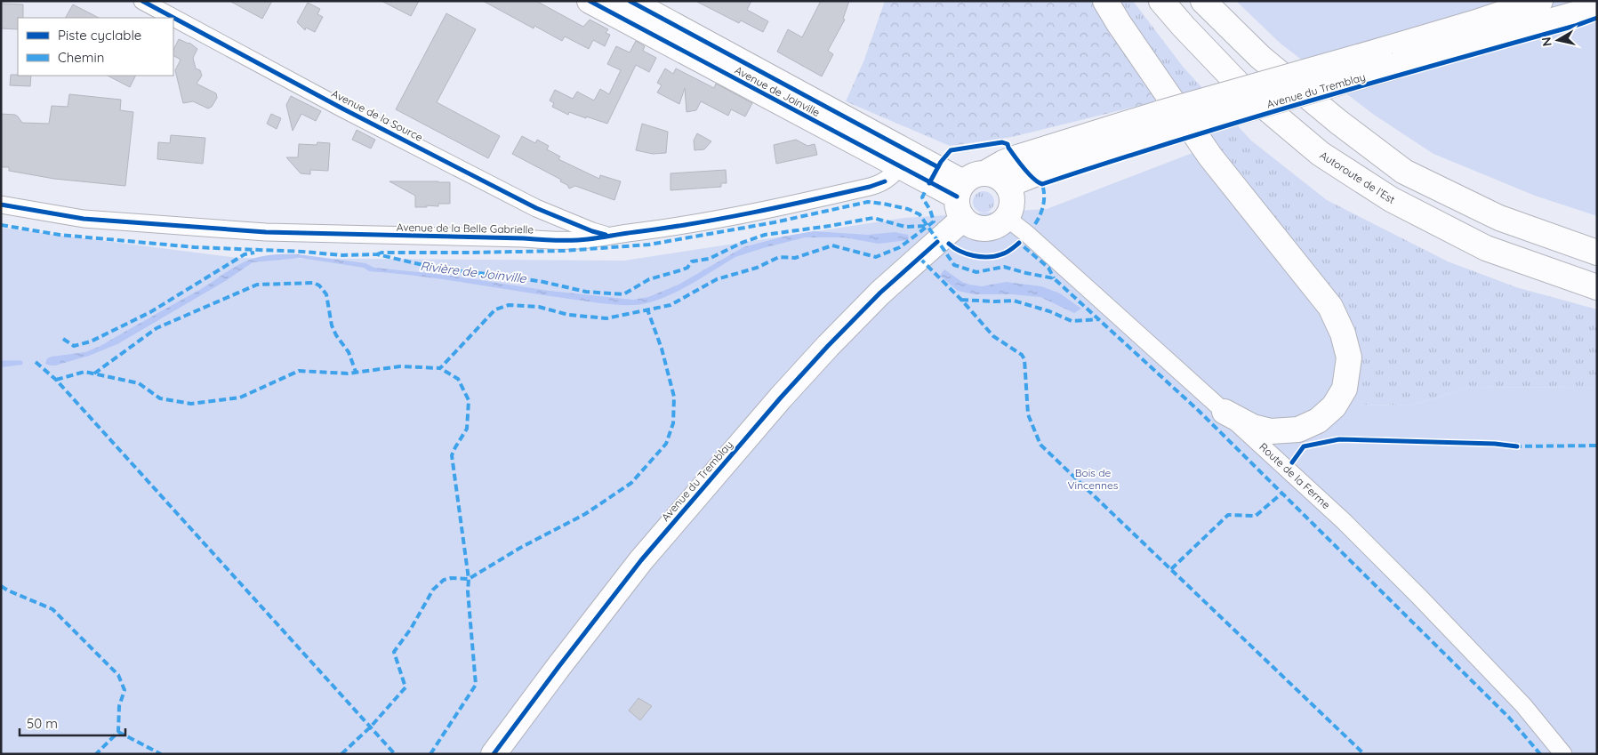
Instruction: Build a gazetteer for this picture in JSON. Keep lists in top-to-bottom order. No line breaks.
{"streets":{"main road":["Avenue du Tremblay","Avenue de Joinville","Autoroute de l’Est"],"street":["Avenue de la Source","Avenue de la Belle Gabrielle","Route de la Ferme"]},"crossings":[["Avenue du Tremblay","Avenue de Joinville"],["Avenue du Tremblay","Route de la Ferme"],["Avenue de Joinville","Avenue de la Belle Gabrielle"],["Avenue de Joinville","Route de la Ferme"],["Avenue de la Source","Avenue de la Belle Gabrielle"]],"water":["Rivière de Joinville"],"parks":["Bois de Vincennes"],"legend":["Piste cyclable","Chemin"],"scale_bar":"50 m","north":"left"}
